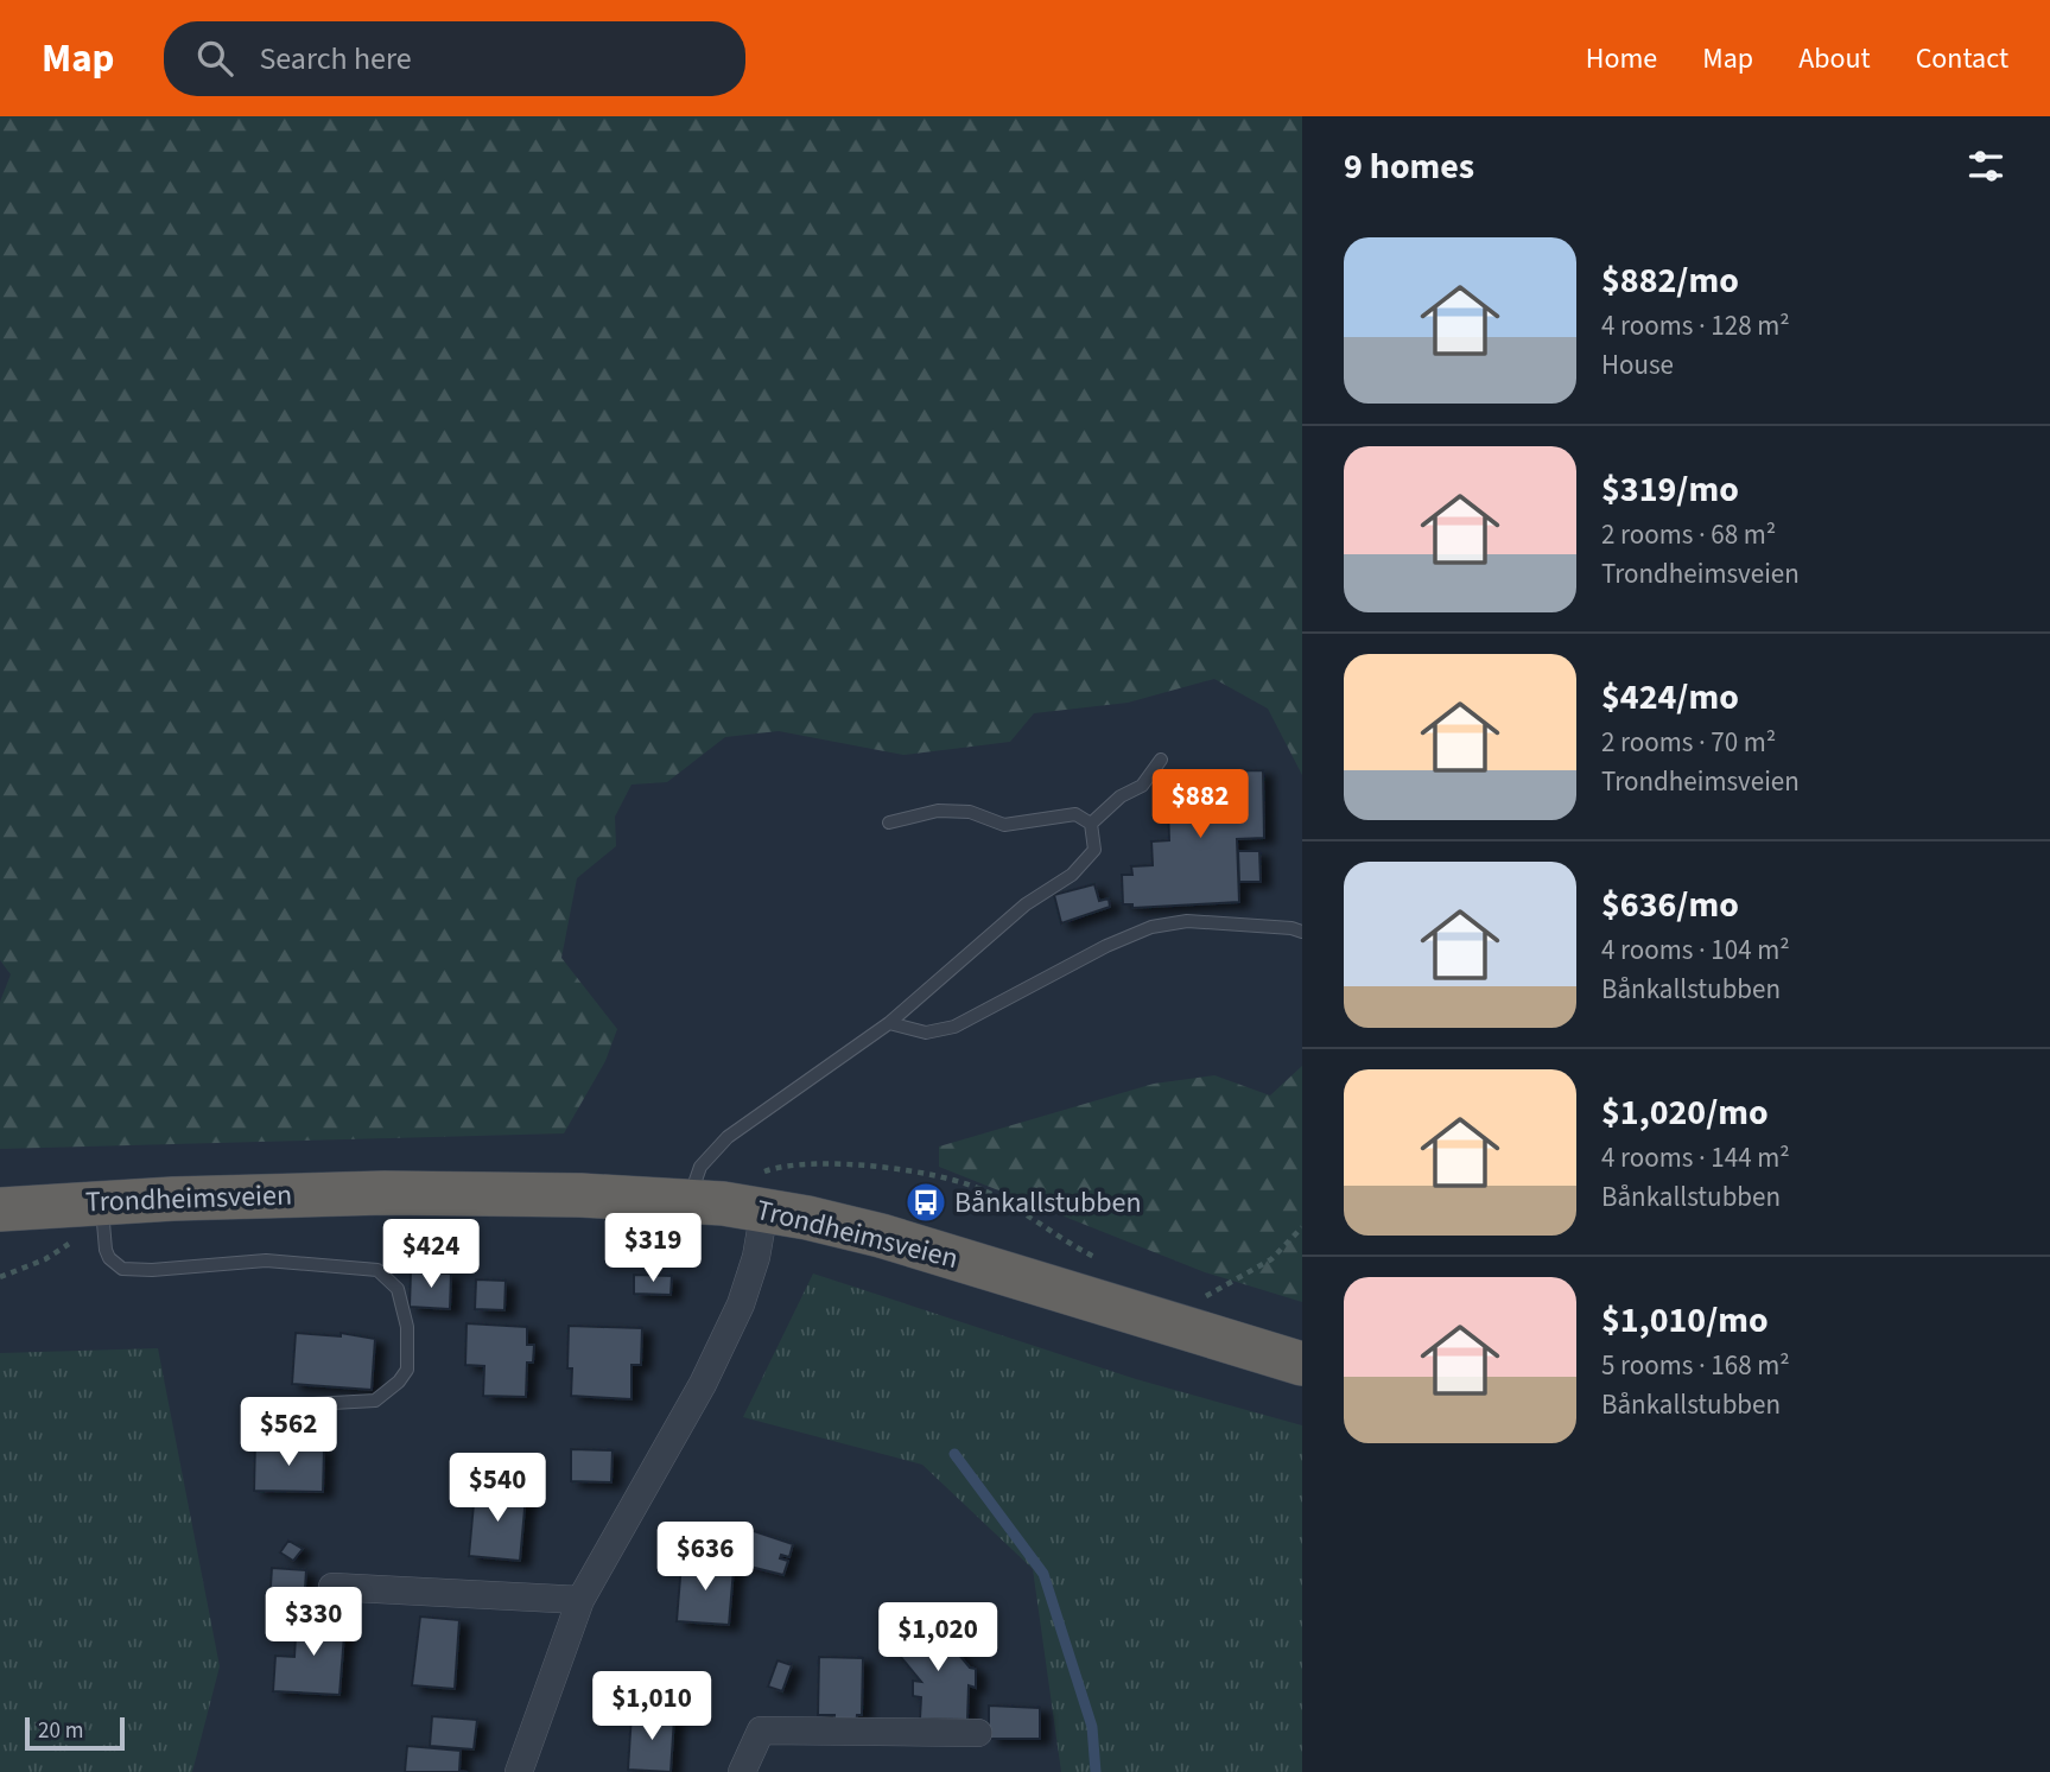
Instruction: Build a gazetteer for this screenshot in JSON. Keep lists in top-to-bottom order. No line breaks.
{"streets":{"highway":["Trondheimsveien"]},"places":{"bus stop":["Bånkallstubben"]},"scale_bar":"20 m","page":{"header":"Map","search":"Search here","nav":["Home","Map","About","Contact"],"heading":"9 homes","list":[{"name":"$882/mo","note":"4 rooms · 128 m² · House"},{"name":"$319/mo","note":"2 rooms · 68 m² · Trondheimsveien"},{"name":"$424/mo","note":"2 rooms · 70 m² · Trondheimsveien"},{"name":"$636/mo","note":"4 rooms · 104 m² · Bånkallstubben"},{"name":"$1,020/mo","note":"4 rooms · 144 m² · Bånkallstubben"},{"name":"$1,010/mo","note":"5 rooms · 168 m² · Bånkallstubben"}],"price":["$882","$319","$424","$562","$540","$636","$330","$1,020","$1,010"],"scale":"20 m"}}
